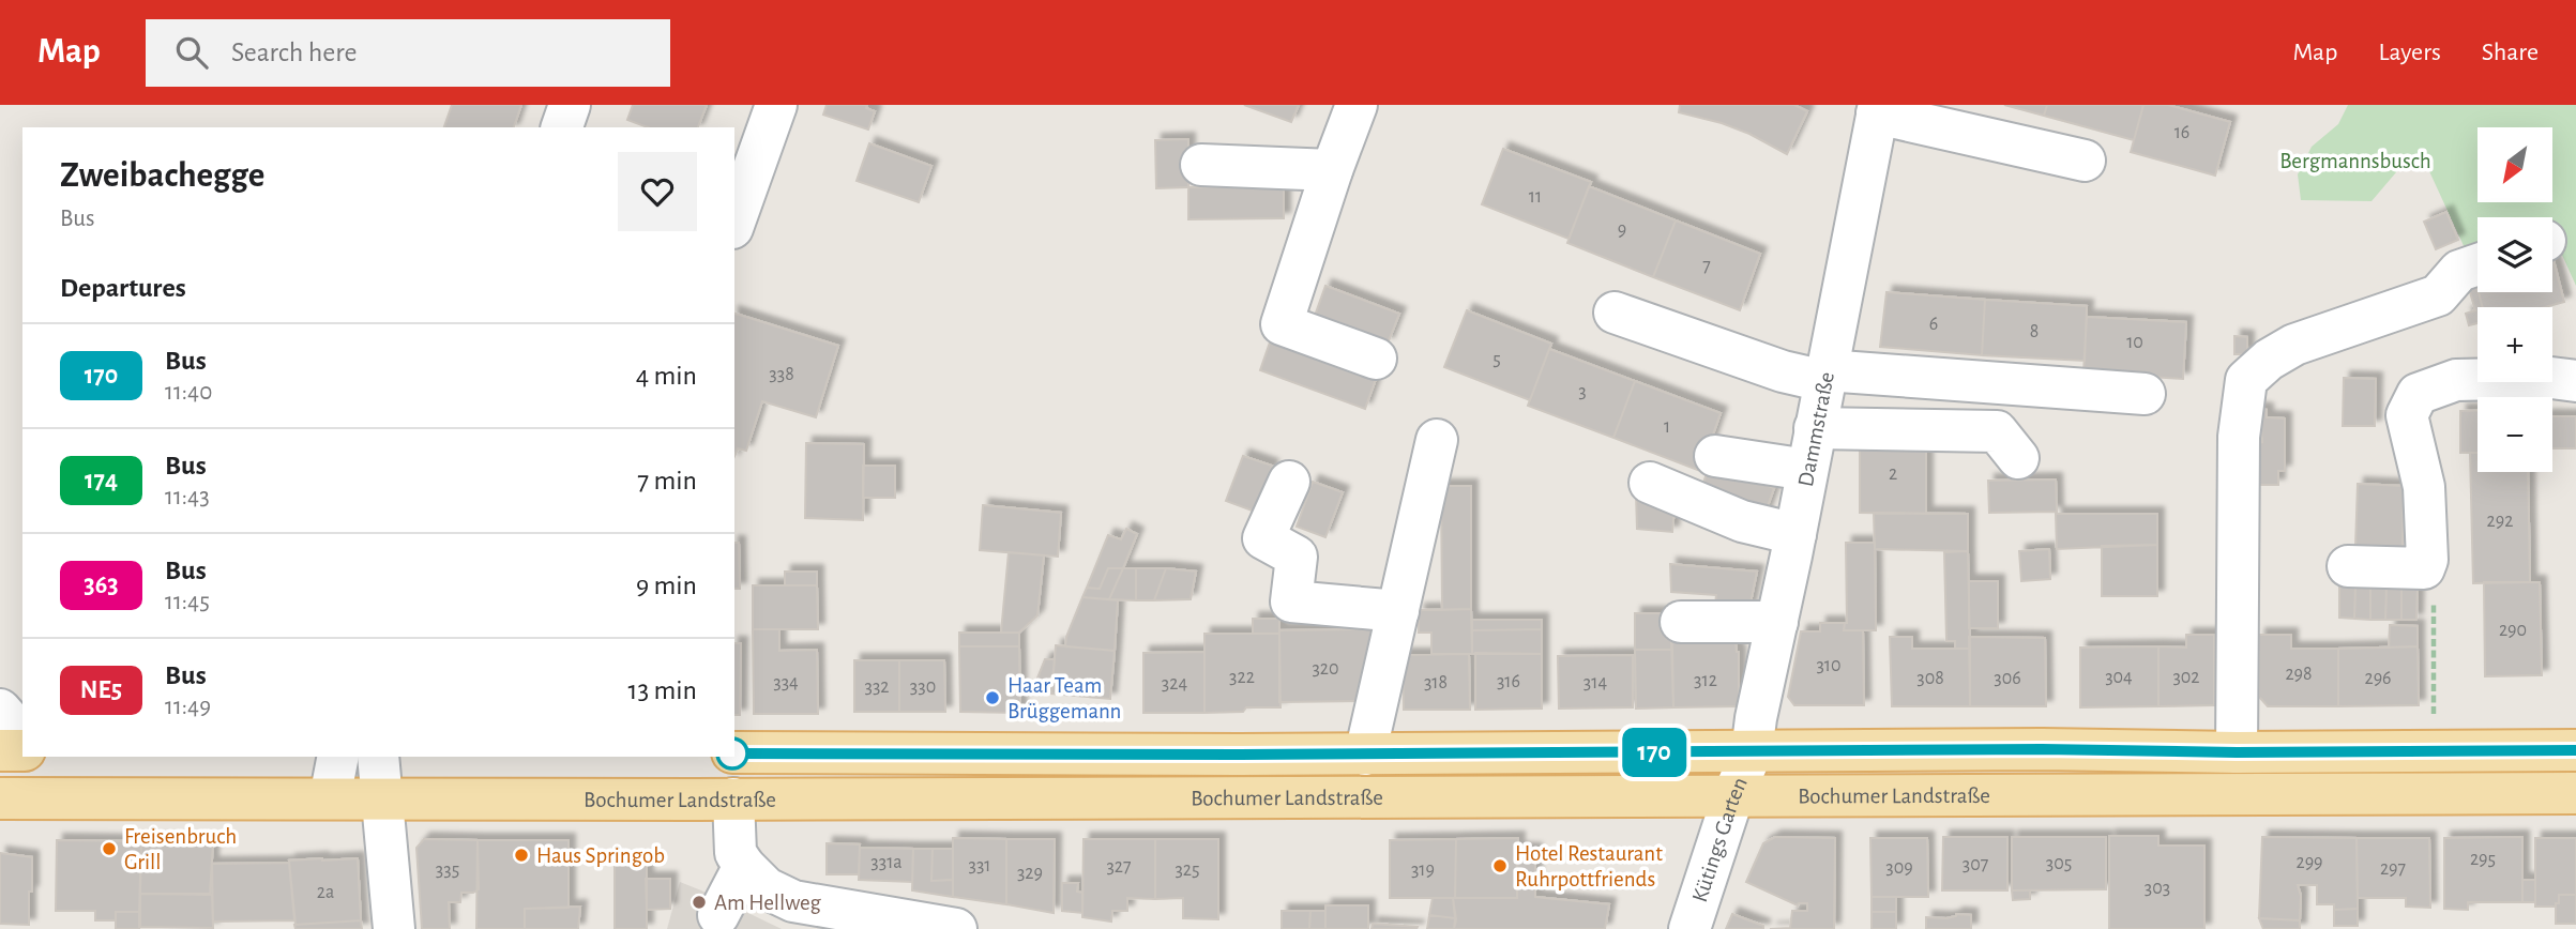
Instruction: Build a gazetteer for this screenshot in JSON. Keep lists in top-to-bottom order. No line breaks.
{"streets":{"main road":["Bochumer Landstraße"],"street":["Dammstraße","Kütings Garten"]},"crossings":[["Dammstraße","Bochumer Landstraße"],["Dammstraße","Kütings Garten"],["Bochumer Landstraße","Kütings Garten"]],"parks":["Bergmannsbusch"],"places":["Haar Team Brüggemann","Freisenbruch Grill","Haus Springob","Hotel Restaurant Ruhrpottfriends","Am Hellweg"],"lines":["bus line 170"],"house_numbers":["16","11","9","7","6","8","10","5","338","3","1","2","292","290","310","320","298","322","304","302","308","306","296","312","316","334","318","314","324","332","330","295","331a","299","305","307","331","327","309","297","335","325","319","329","303","2a"],"north":"bottom left","page":{"header":"Map","search":"Search here","nav":["Map","Layers","Share"],"on_map":"170","map_buttons":["+","−"],"heading":[["Zweibachegge","Bus"],"Departures"],"list":[{"mark":"170","name":"Bus","note":"11:40","value":"4 min"},{"mark":"174","name":"Bus","note":"11:43","value":"7 min"},{"mark":"363","name":"Bus","note":"11:45","value":"9 min"},{"mark":"NE5","name":"Bus","note":"11:49","value":"13 min"}]}}
